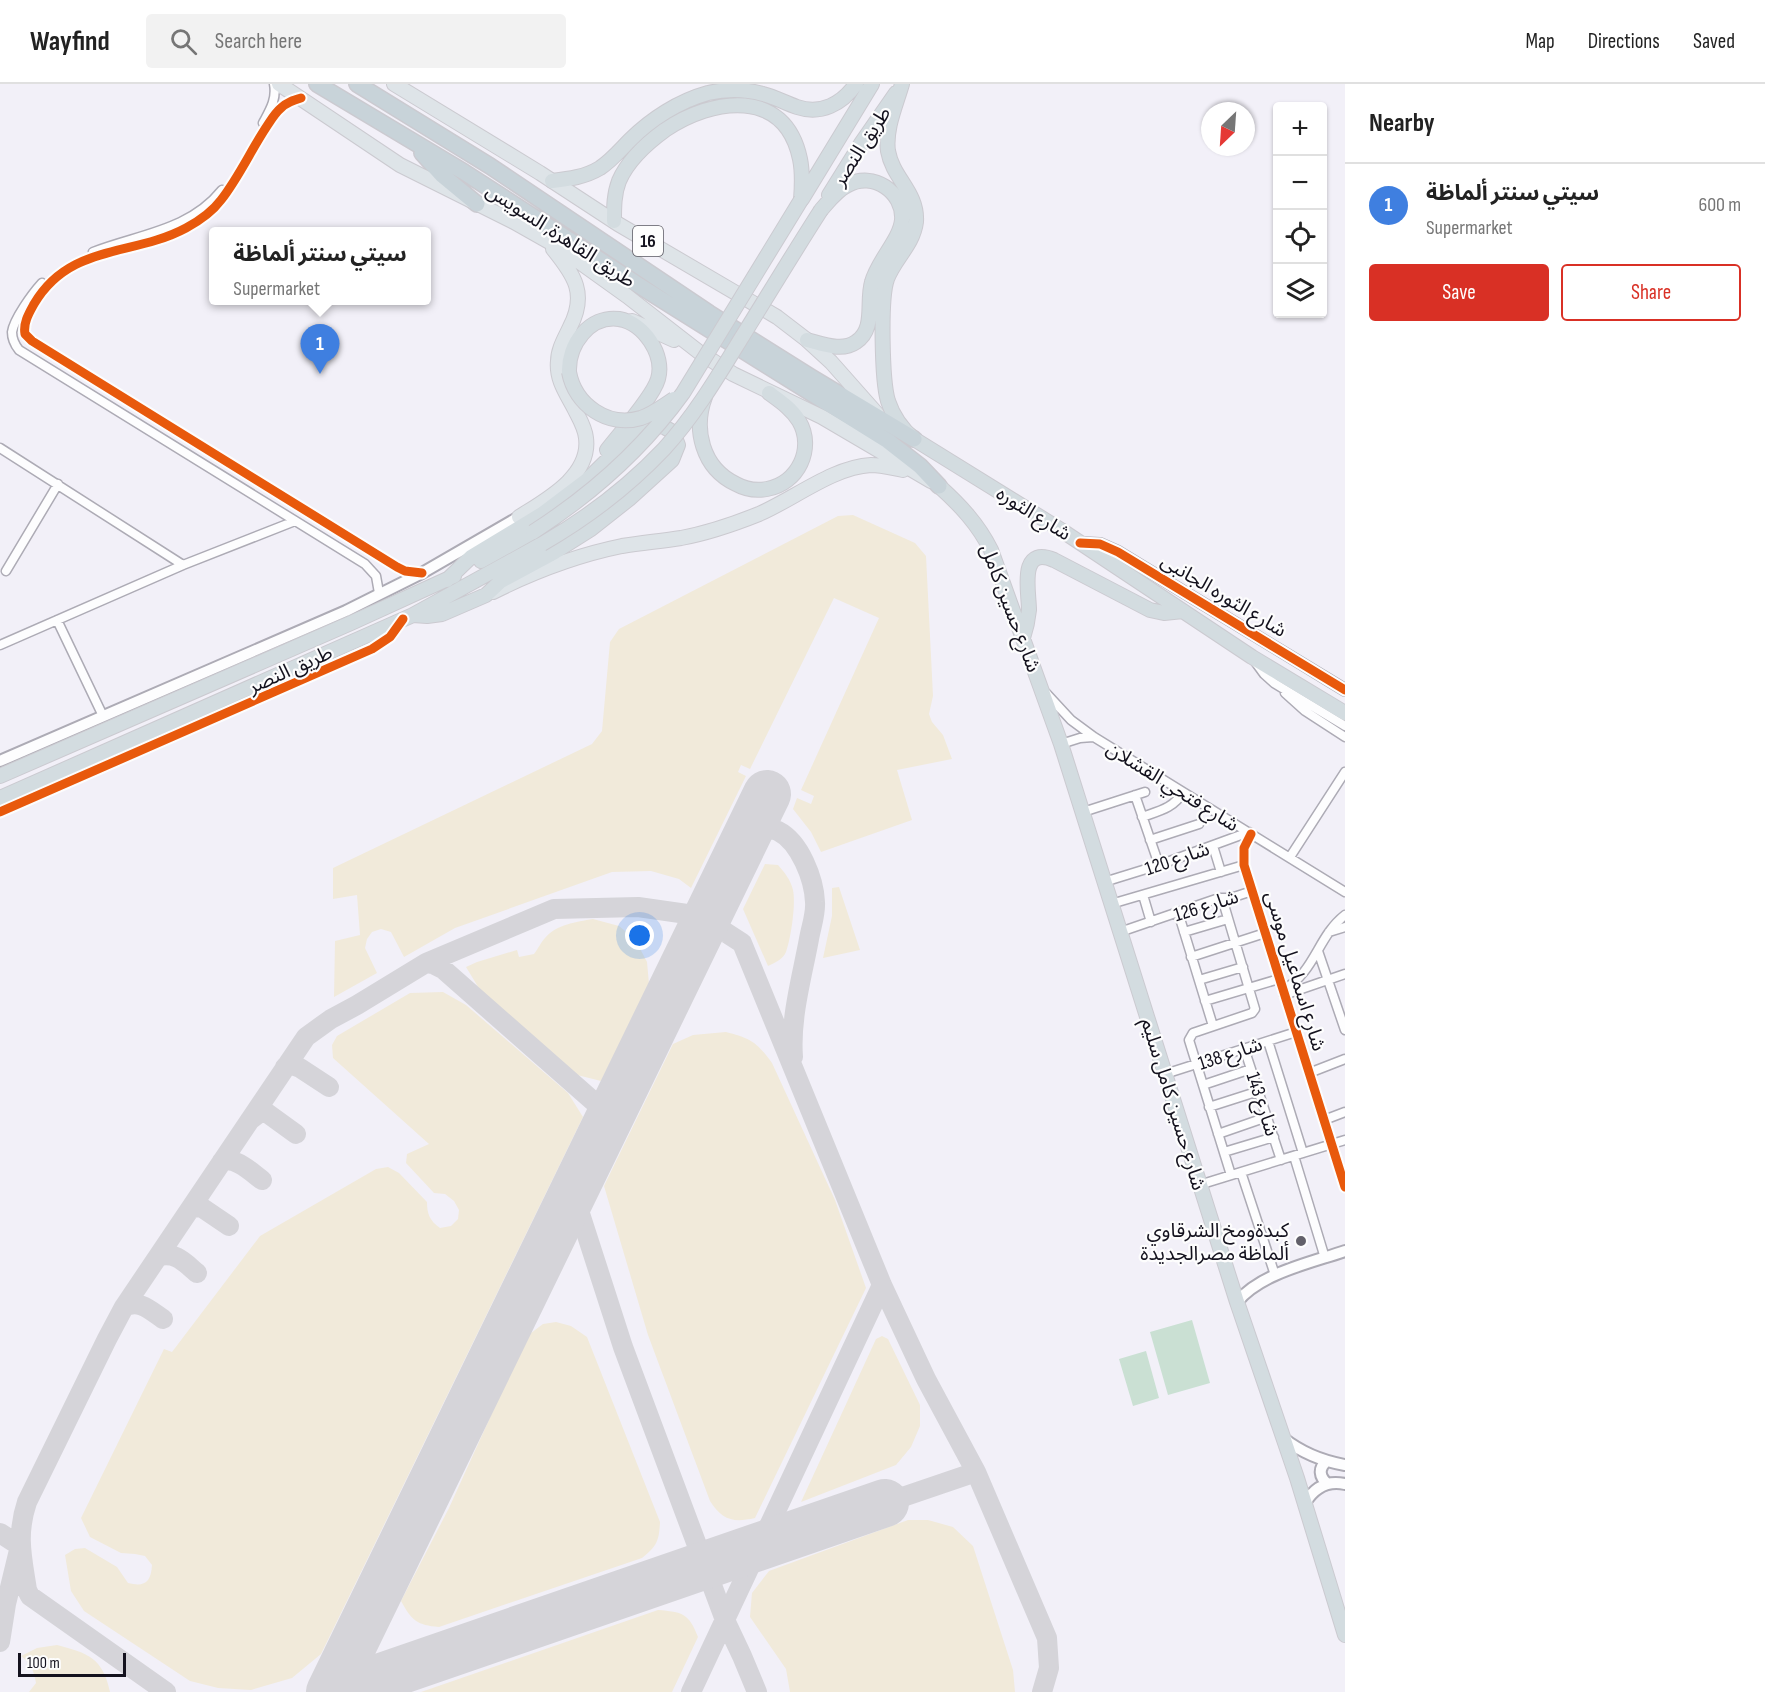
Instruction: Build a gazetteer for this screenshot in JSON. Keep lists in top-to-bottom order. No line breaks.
{"streets":{"highway":["طريق النصر","طريق القاهرة, السويس","16","شارع الثوره","شارع حسين كامل","شارع حسين كامل سليم"],"street":["شارع الثوره الجانبى","شارع فتحي القشلان","شارع 120","شارع 126","شارع اسماعيل موسى","شارع 138","شارع 143"]},"crossings":[["طريق القاهرة, السويس","شارع الثوره"],["16","شارع الثوره"],["شارع الثوره","شارع الثوره الجانبى"],["شارع حسين كامل","شارع فتحي القشلان"],["شارع حسين كامل","شارع حسين كامل سليم"],["شارع فتحي القشلان","شارع 120"],["شارع فتحي القشلان","شارع اسماعيل موسى"],["شارع فتحي القشلان","شارع حسين كامل سليم"],["شارع 120","شارع اسماعيل موسى"],["شارع 120","شارع حسين كامل سليم"],["شارع 126","شارع اسماعيل موسى"],["شارع 126","شارع حسين كامل سليم"],["شارع اسماعيل موسى","شارع 138"],["شارع 138","شارع حسين كامل سليم"],["شارع 138","شارع 143"]],"places":["كبدةومخ الشرقاوي ألماظة مصرالجديدة"],"scale_bar":"100 m","north":"bottom left","page":{"header":"Wayfind","search":"Search here","nav":["Map","Directions","Saved"],"heading":"Nearby","map_buttons":["+","−"],"list":[{"mark":"1","name":"سيتي سنتر ألماظة","note":"Supermarket","value":"600 m"}],"popup":["سيتي سنتر ألماظة","Supermarket"],"buttons":["Save","Share"],"pins":"1","scale":"100 m"}}
